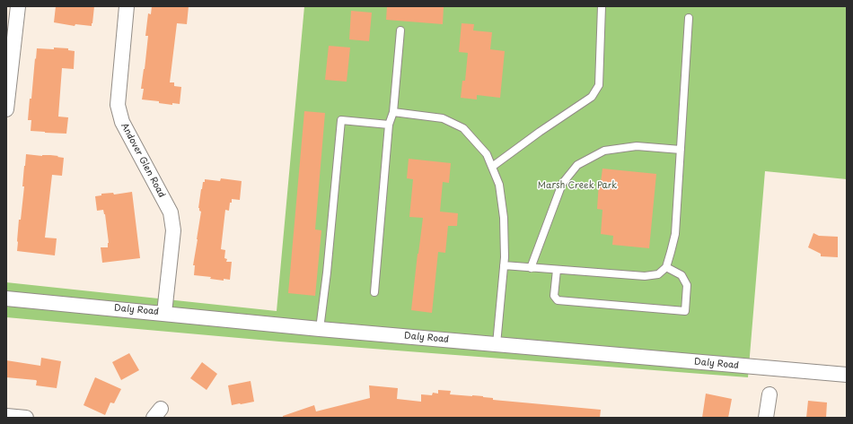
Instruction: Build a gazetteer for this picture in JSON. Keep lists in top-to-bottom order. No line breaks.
{"streets":{"street":["Andover Glen Road","Daly Road"]},"crossings":[["Andover Glen Road","Daly Road"]],"parks":["Marsh Creek Park"]}
